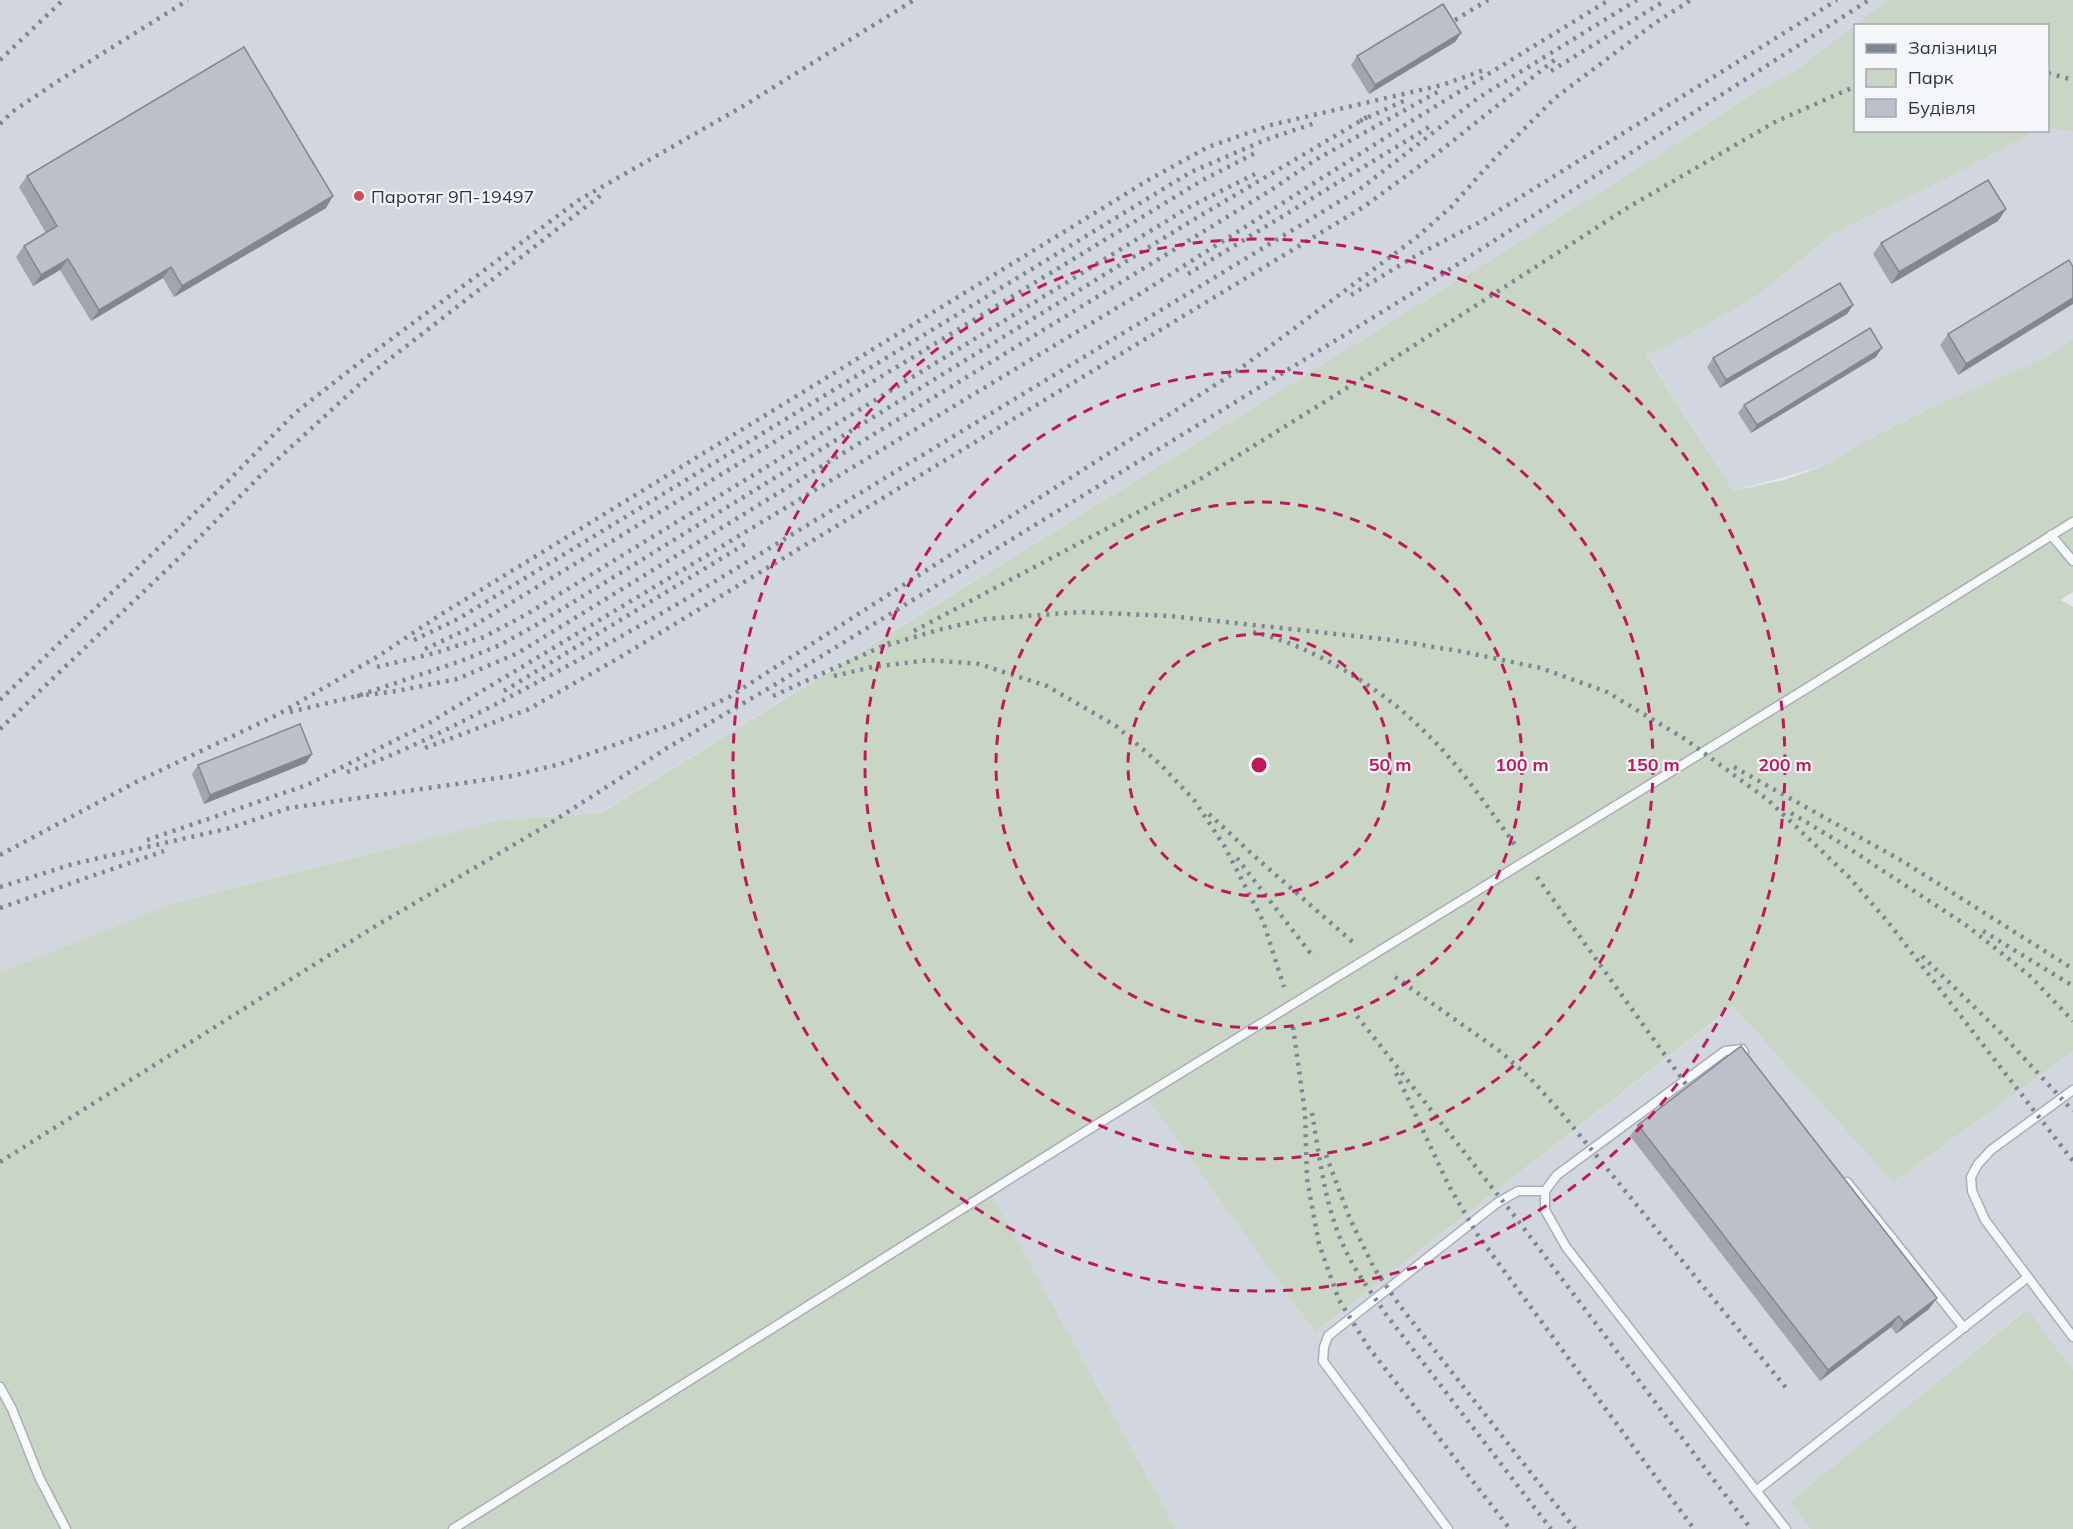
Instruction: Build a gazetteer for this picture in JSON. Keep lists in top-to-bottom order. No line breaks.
{"places":["Паротяг 9П-19497"],"legend":["Залізниця","Парк","Будівля"],"rings":["50 m","100 m","150 m","200 m"]}
